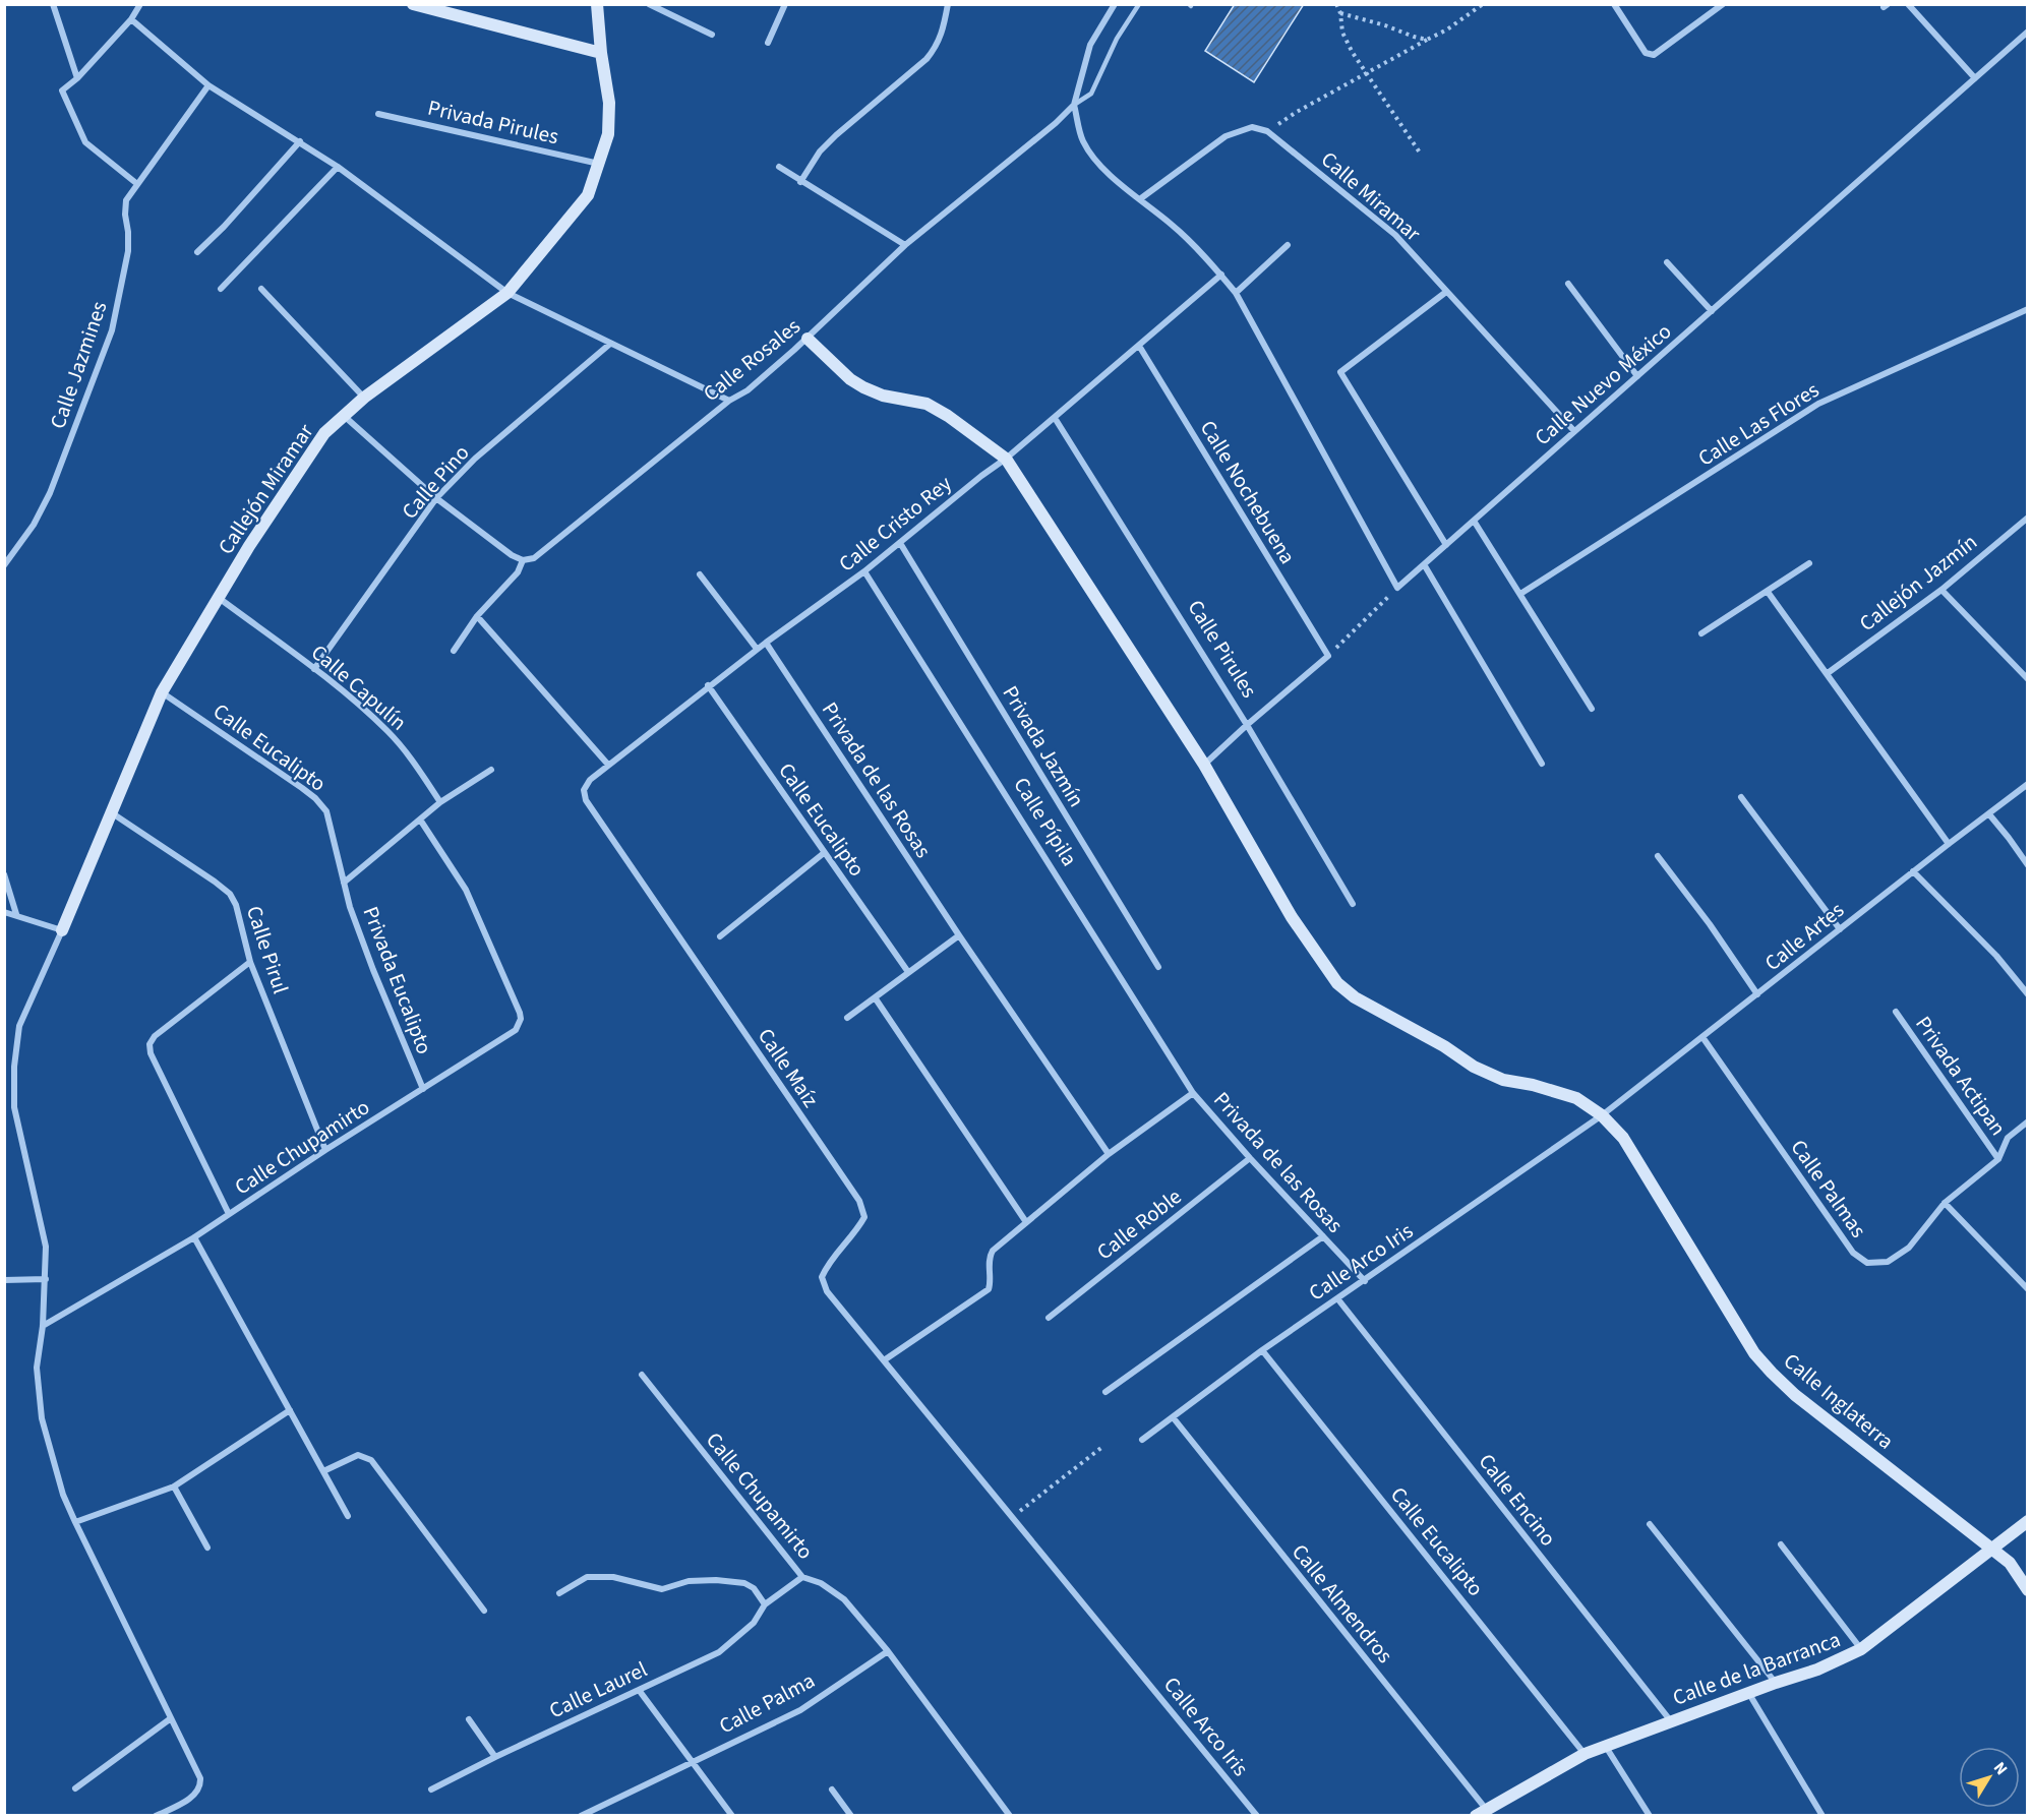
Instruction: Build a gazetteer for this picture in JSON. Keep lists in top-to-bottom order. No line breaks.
{"streets":{"street":["Privada Pirules","Calle Miramar","Calle Rosales","Calle Jazmines","Calle Nuevo México","Calle Las Flores","Calle Pino","Callejón Miramar","Calle Nochebuena","Calle Cristo Rey","Callejón Jazmín","Calle Pirules","Calle Capulín","Privada Jazmín","Calle Eucalipto","Privada de las Rosas","Calle Pípila","Calle Artes","Calle Pirul","Privada Eucalipto","Calle Maíz","Privada Actipan","Calle Chupamirto","Calle Palmas","Calle Roble","Calle Arco Iris","Calle Inglaterra","Calle Encino","Calle Almendros","Calle de la Barranca","Calle Laurel","Calle Palma"]},"crossings":[["Privada Pirules","Callejón Miramar"],["Calle Miramar","Calle Nuevo México"],["Calle Pino","Calle Capulín"],["Callejón Miramar","Calle Capulín"],["Callejón Miramar","Calle Eucalipto"],["Callejón Miramar","Calle Pirul"],["Calle Nochebuena","Calle Cristo Rey"],["Calle Cristo Rey","Calle Pirules"],["Calle Cristo Rey","Privada Jazmín"],["Calle Cristo Rey","Calle Eucalipto"],["Calle Cristo Rey","Privada de las Rosas"],["Calle Cristo Rey","Calle Pípila"],["Calle Cristo Rey","Calle Maíz"],["Calle Eucalipto","Privada Eucalipto"],["Calle Eucalipto","Calle Arco Iris"],["Calle Eucalipto","Calle de la Barranca"],["Privada de las Rosas","Calle Pípila"],["Privada de las Rosas","Calle Roble"],["Privada de las Rosas","Calle Arco Iris"],["Calle Artes","Calle Palmas"],["Calle Artes","Calle Arco Iris"],["Calle Artes","Calle Inglaterra"],["Calle Pirul","Calle Chupamirto"],["Privada Eucalipto","Calle Chupamirto"],["Calle Maíz","Calle Arco Iris"],["Privada Actipan","Calle Palmas"],["Calle Chupamirto","Calle Laurel"],["Calle Chupamirto","Calle Palma"],["Calle Arco Iris","Calle Inglaterra"],["Calle Arco Iris","Calle Encino"],["Calle Arco Iris","Calle Almendros"],["Calle Inglaterra","Calle de la Barranca"],["Calle Encino","Calle de la Barranca"],["Calle Almendros","Calle de la Barranca"]],"north":"top right"}
